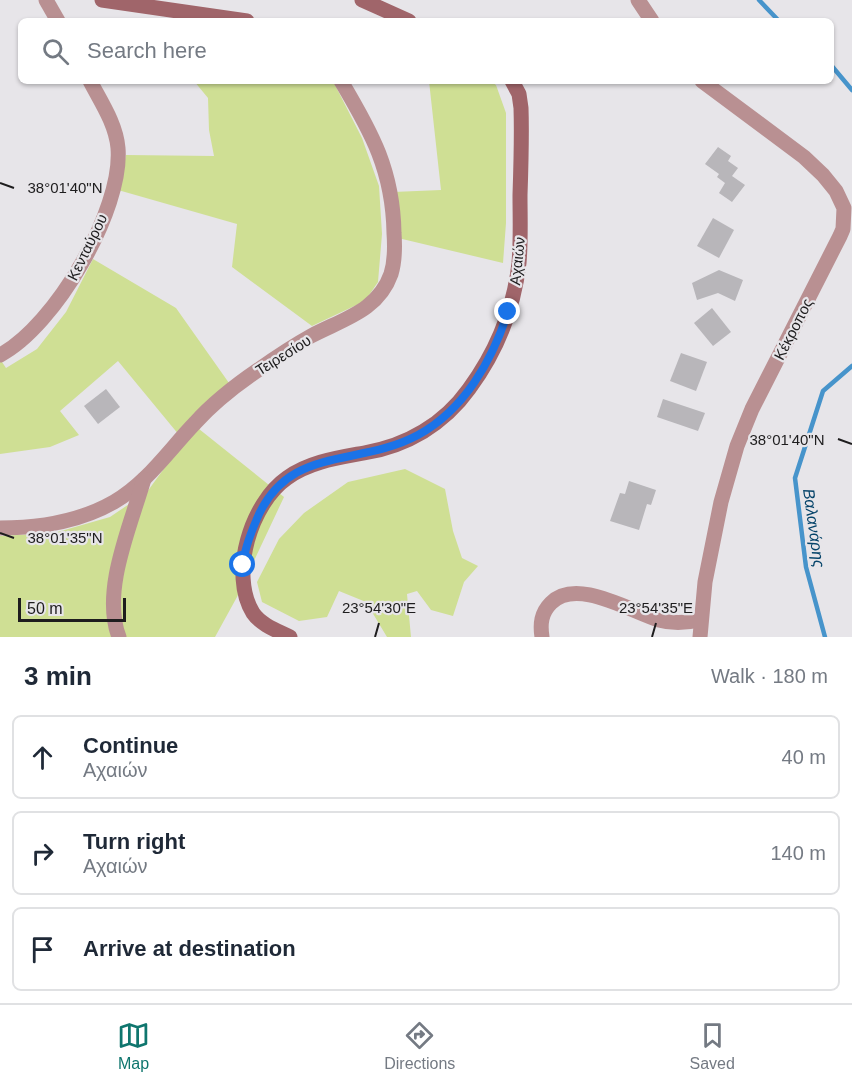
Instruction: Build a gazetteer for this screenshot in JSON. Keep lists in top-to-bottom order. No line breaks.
{"streets":{"main road":["Αχαιών"],"street":["Κενταύρου","Κέκροπος","Τειρεσίου"]},"water":["Βαλανάρης"],"scale_bar":"50 m","page":{"search":"Search here","scale":"50 m","heading":["3 min","Walk · 180 m"],"list":[["Continue","Αχαιών","40 m"],["Turn right","Αχαιών","140 m"],"Arrive at destination"],"nav":["Map","Directions","Saved"]},"coordinates":["38°01'40\"N","38°01'35\"N","23°54'30\"E","23°54'35\"E"]}
